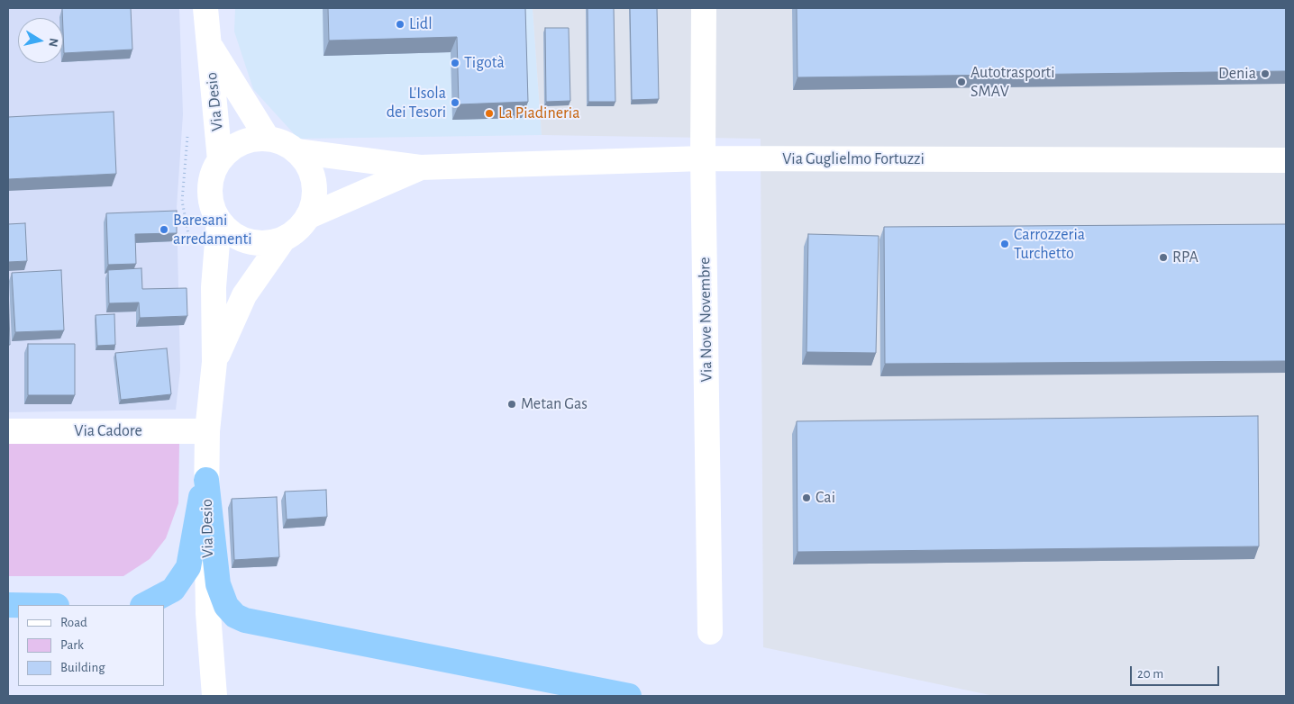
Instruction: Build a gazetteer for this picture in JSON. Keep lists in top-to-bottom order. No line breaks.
{"streets":{"street":["Via Desio","Via Guglielmo Fortuzzi","Via Nove Novembre","Via Cadore"]},"crossings":[["Via Desio","Via Guglielmo Fortuzzi"],["Via Desio","Via Cadore"],["Via Guglielmo Fortuzzi","Via Nove Novembre"]],"places":["Lidl","Tigotà","Denia","Autotrasporti SMAV","L'Isola dei Tesori","La Piadineria","Baresani arredamenti","Carrozzeria Turchetto","RPA","Metan Gas","Cai"],"legend":["Road","Park","Building"],"scale_bar":"20 m","north":"right"}
